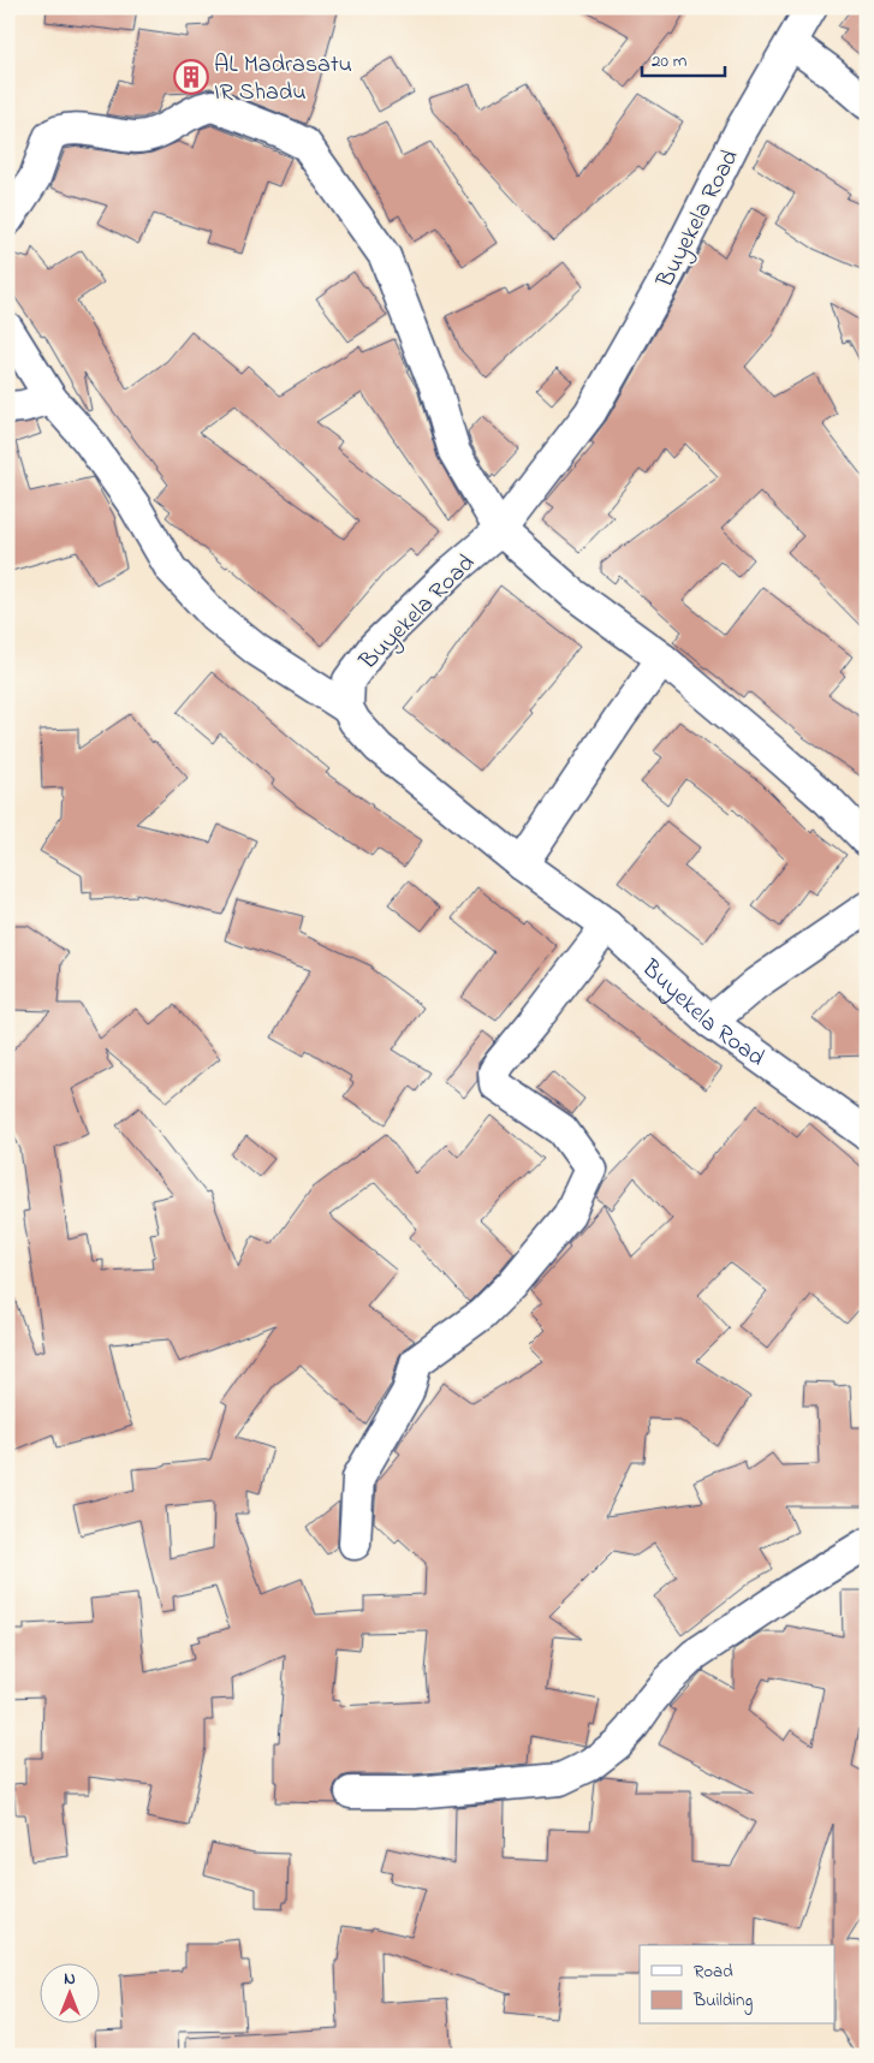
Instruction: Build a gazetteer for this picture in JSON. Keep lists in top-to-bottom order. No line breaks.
{"streets":{"street":["Buyekela Road"]},"places":{"building":["AL Madrasatu IR Shadu"]},"legend":["Road","Building"],"scale_bar":"20 m","north":"top"}
